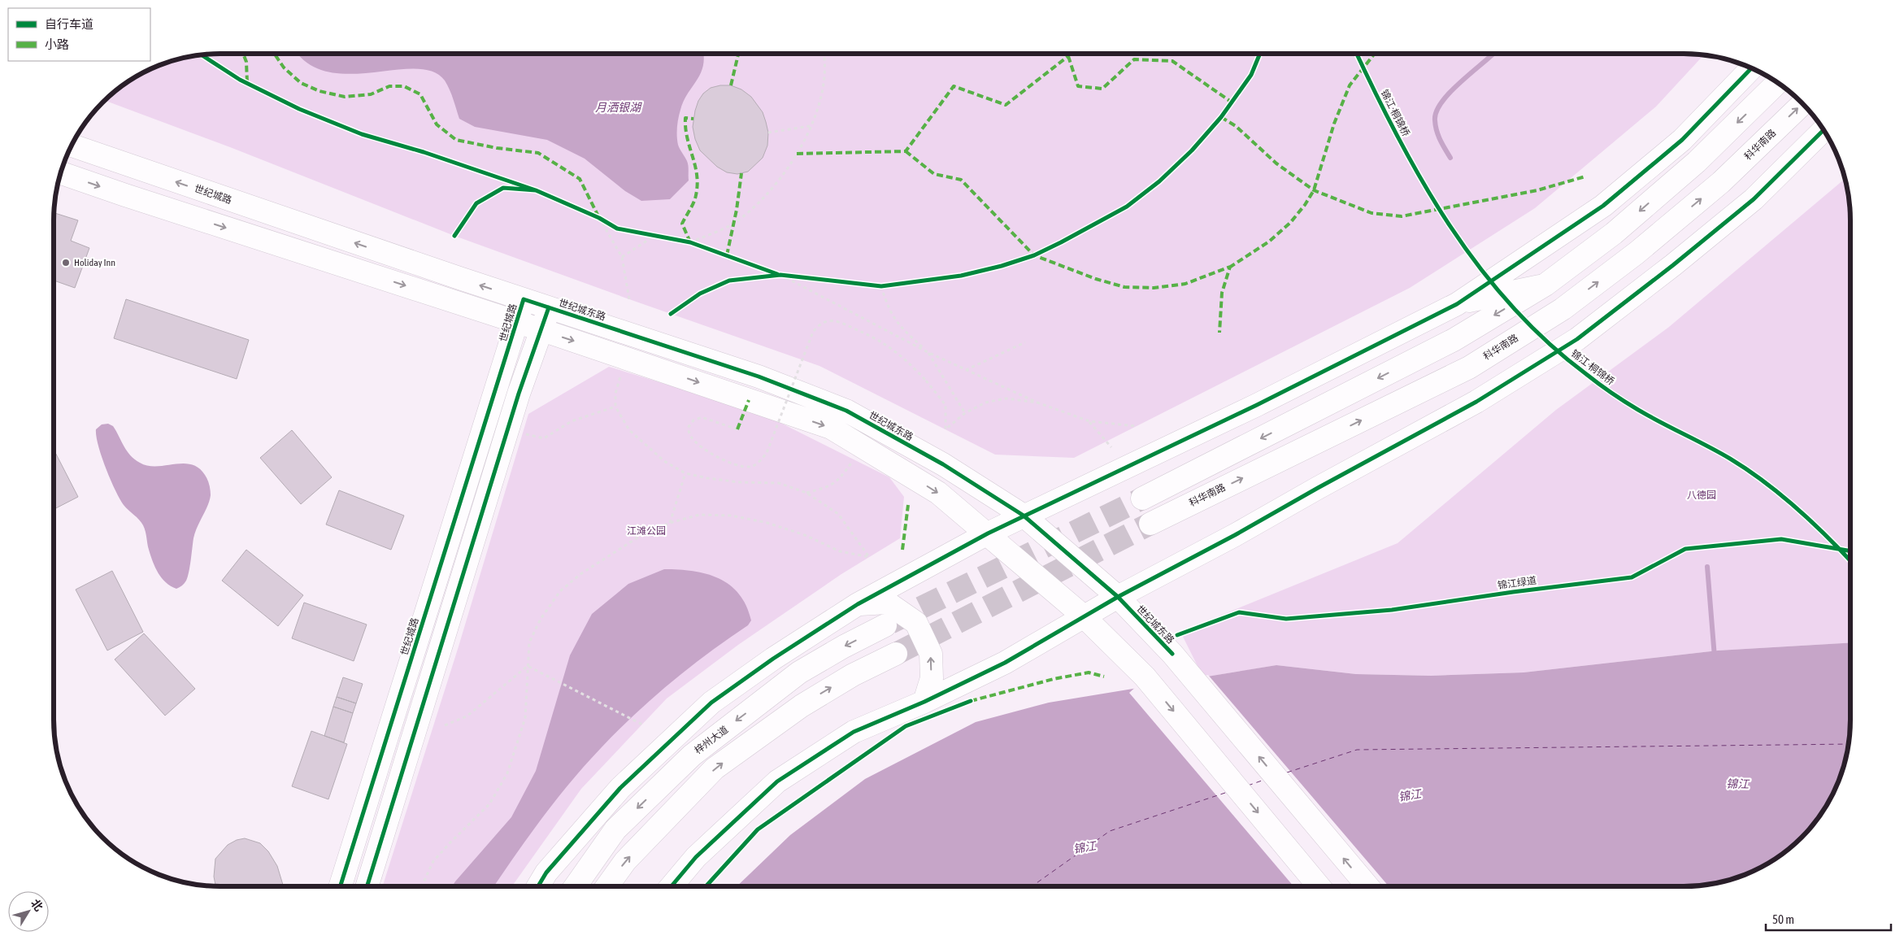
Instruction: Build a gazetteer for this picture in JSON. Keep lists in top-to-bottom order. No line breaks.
{"streets":{"main road":["科华南路","世纪城路","世纪城东路","梓州大道"],"cycle path":["锦江·桐锦桥","锦江绿道"]},"crossings":[["世纪城路","世纪城东路"]],"water":["月洒银湖","锦江"],"parks":["八德园","江滩公园"],"places":["Holiday Inn"],"legend":["自行车道","小路"],"scale_bar":"50 m","north":"top right"}
